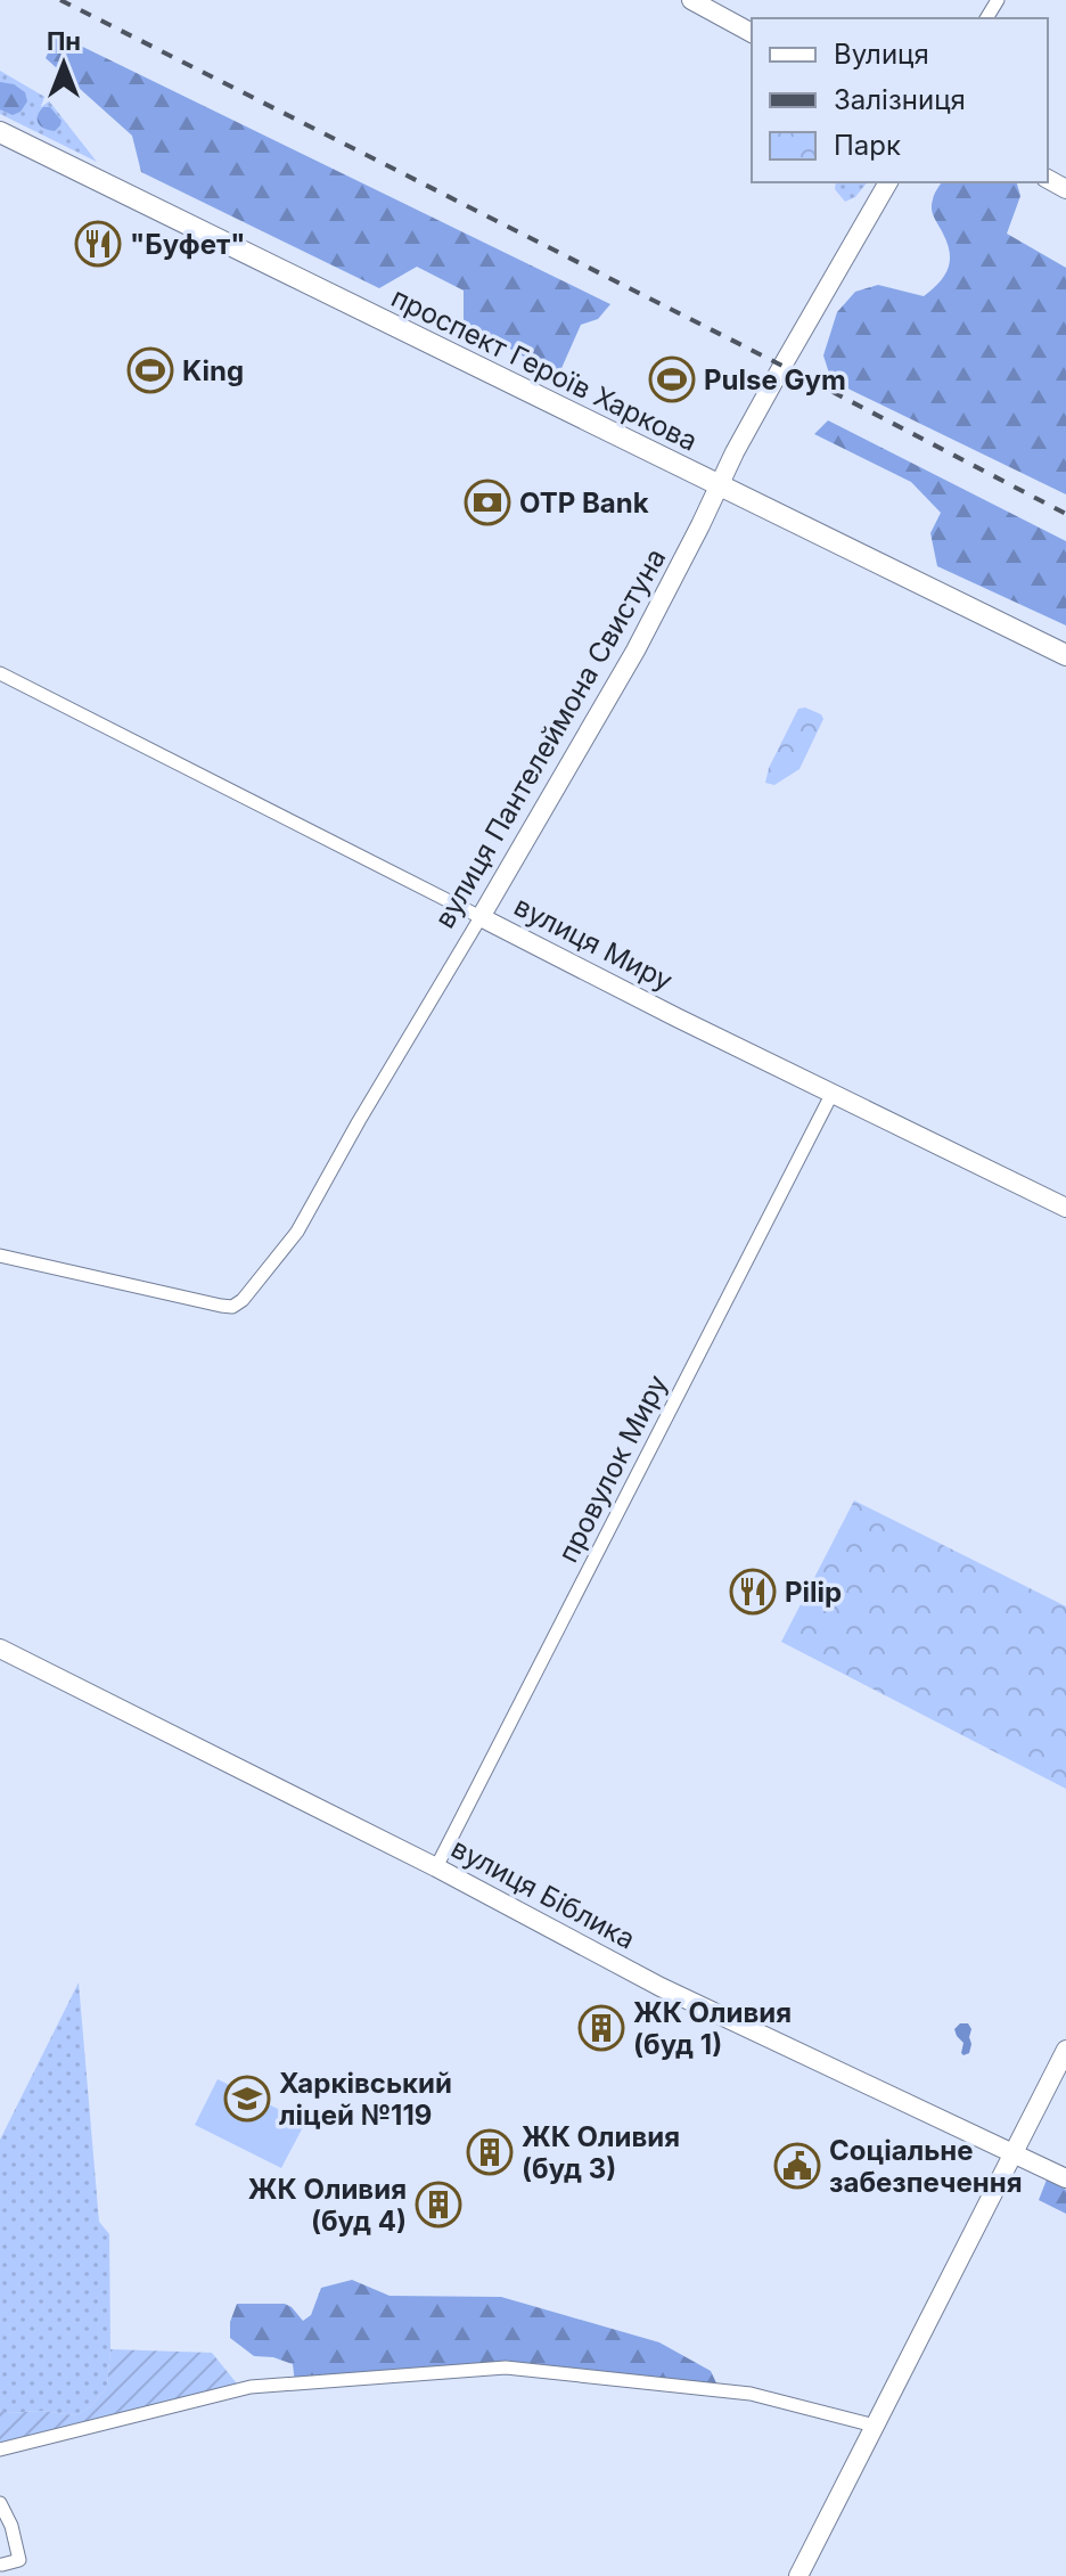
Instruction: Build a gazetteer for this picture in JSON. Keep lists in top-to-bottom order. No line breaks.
{"streets":{"main road":["проспект Героїв Харкова"],"street":["вулиця Пантелеймона Свистуна","вулиця Миру","провулок Миру","вулиця Біблика"]},"crossings":[["проспект Героїв Харкова","вулиця Пантелеймона Свистуна"],["вулиця Пантелеймона Свистуна","вулиця Миру"],["вулиця Миру","провулок Миру"],["провулок Миру","вулиця Біблика"]],"places":{"restaurant":["\"Буфет\"","Pilip"],"sports":["King","Pulse Gym"],"bank":["OTP Bank"],"building":["ЖК Оливия (буд 1)","ЖК Оливия (буд 3)","ЖК Оливия (буд 4)"],"school or university":["Харківський ліцей №119"],"public building":["Соціальне забезпечення"]},"legend":["Вулиця","Залізниця","Парк"],"north":"top"}
